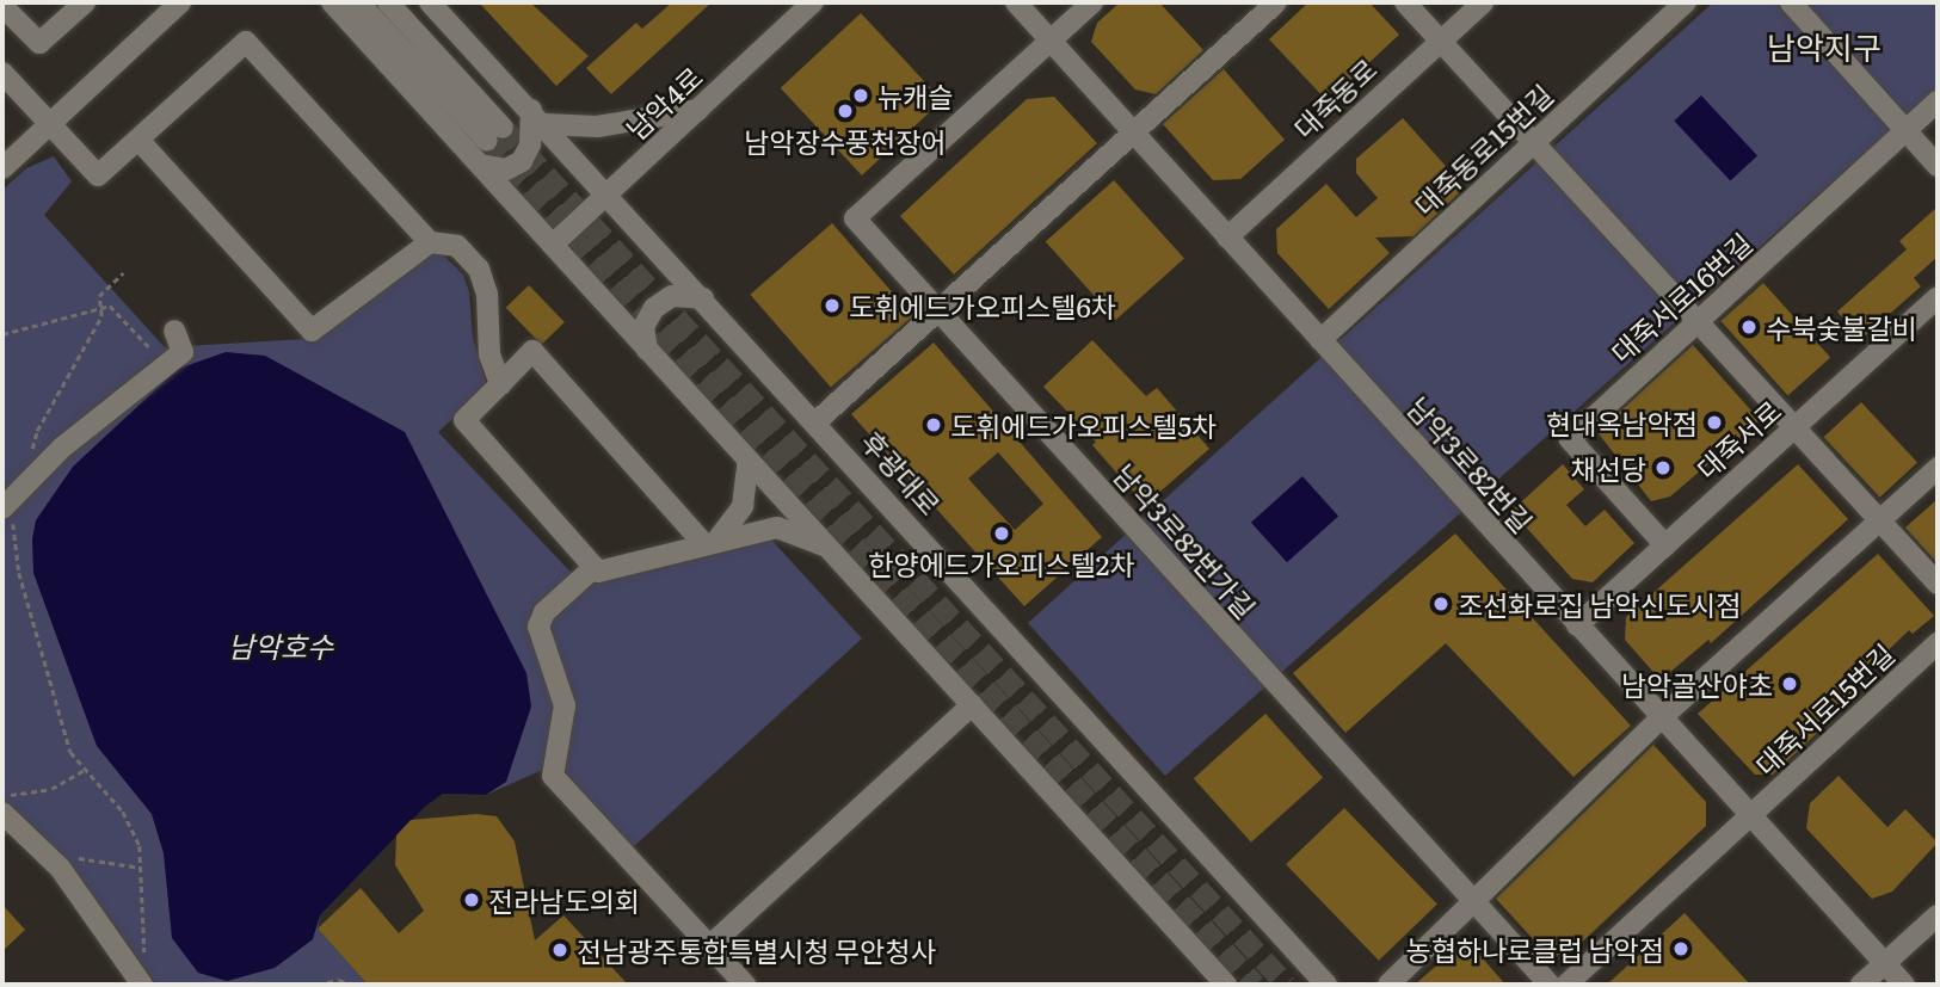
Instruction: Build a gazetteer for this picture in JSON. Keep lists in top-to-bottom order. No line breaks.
{"streets":{"street":["대죽동로","남악4로","대죽동로15번길","대죽서로16번길","대죽서로","남악3로82번길","후광대로","남악3로82번가길","대죽서로15번길"]},"crossings":[["대죽동로","남악3로82번길"],["남악4로","후광대로"],["대죽동로15번길","남악3로82번길"],["대죽서로16번길","대죽서로"],["대죽서로","남악3로82번길"],["남악3로82번길","남악3로82번가길"],["남악3로82번길","대죽서로15번길"]],"districts":["남악지구"],"water":["남악호수"],"places":["뉴캐슬","남악장수풍천장어","도휘에드가오피스텔6차","수북숯불갈비","현대옥남악점","도휘에드가오피스텔5차","채선당","한양에드가오피스텔2차","조선화로집 남악신도시점","남악골산야초","전라남도의회","농협하나로클럽 남악점","전남광주통합특별시청 무안청사"]}
